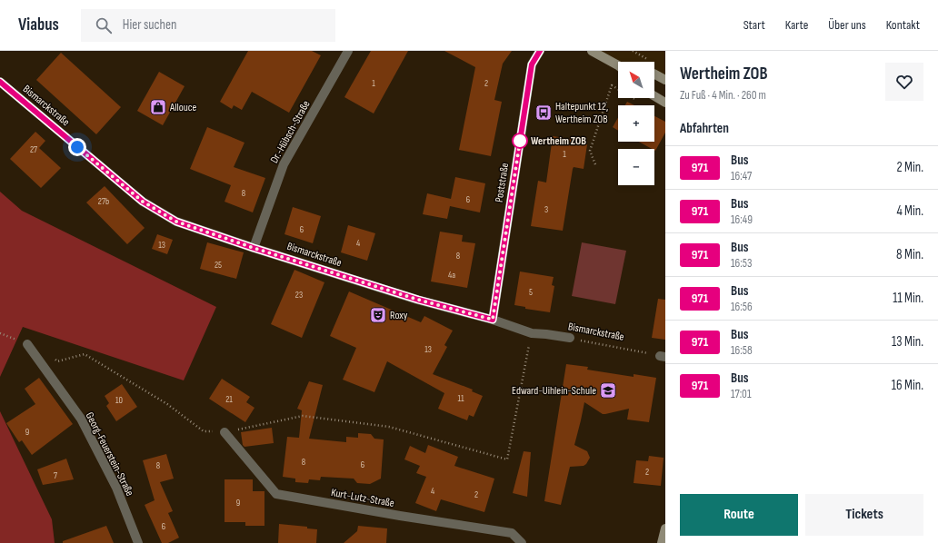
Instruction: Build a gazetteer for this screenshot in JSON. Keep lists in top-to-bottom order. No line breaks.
{"streets":{"street":["Bismarckstraße","Dr.-Hübsch-Straße","Poststraße","Georg-Feuerstein-Straße","Kurt-Lutz-Straße"]},"crossings":[["Bismarckstraße","Dr.-Hübsch-Straße"],["Bismarckstraße","Poststraße"]],"places":{"shop":["Allouce"],"bus stop":["Haltepunkt 12, Wertheim ZOB"],"other":["Wertheim ZOB"],"theatre":["Roxy"],"school or university":["Edward-Uihlein-Schule"]},"lines":["bus line 971"],"house_numbers":["1","2","27","1","8","6","27b","3","6","4","13","8","25","4a","5","23","13","11","21","10","9","8","6","8","2","7","4","2","9","6"],"north":"top left","page":{"header":"Viabus","search":"Hier suchen","nav":["Start","Karte","Über uns","Kontakt"],"heading":[["Wertheim ZOB","Zu Fuß · 4 Min. · 260 m"],"Abfahrten"],"map_buttons":["+","−"],"list":[{"mark":"971","name":"Bus","note":"16:47","value":"2 Min."},{"mark":"971","name":"Bus","note":"16:49","value":"4 Min."},{"mark":"971","name":"Bus","note":"16:53","value":"8 Min."},{"mark":"971","name":"Bus","note":"16:56","value":"11 Min."},{"mark":"971","name":"Bus","note":"16:58","value":"13 Min."},{"mark":"971","name":"Bus","note":"17:01","value":"16 Min."}],"buttons":["Route","Tickets"]}}
